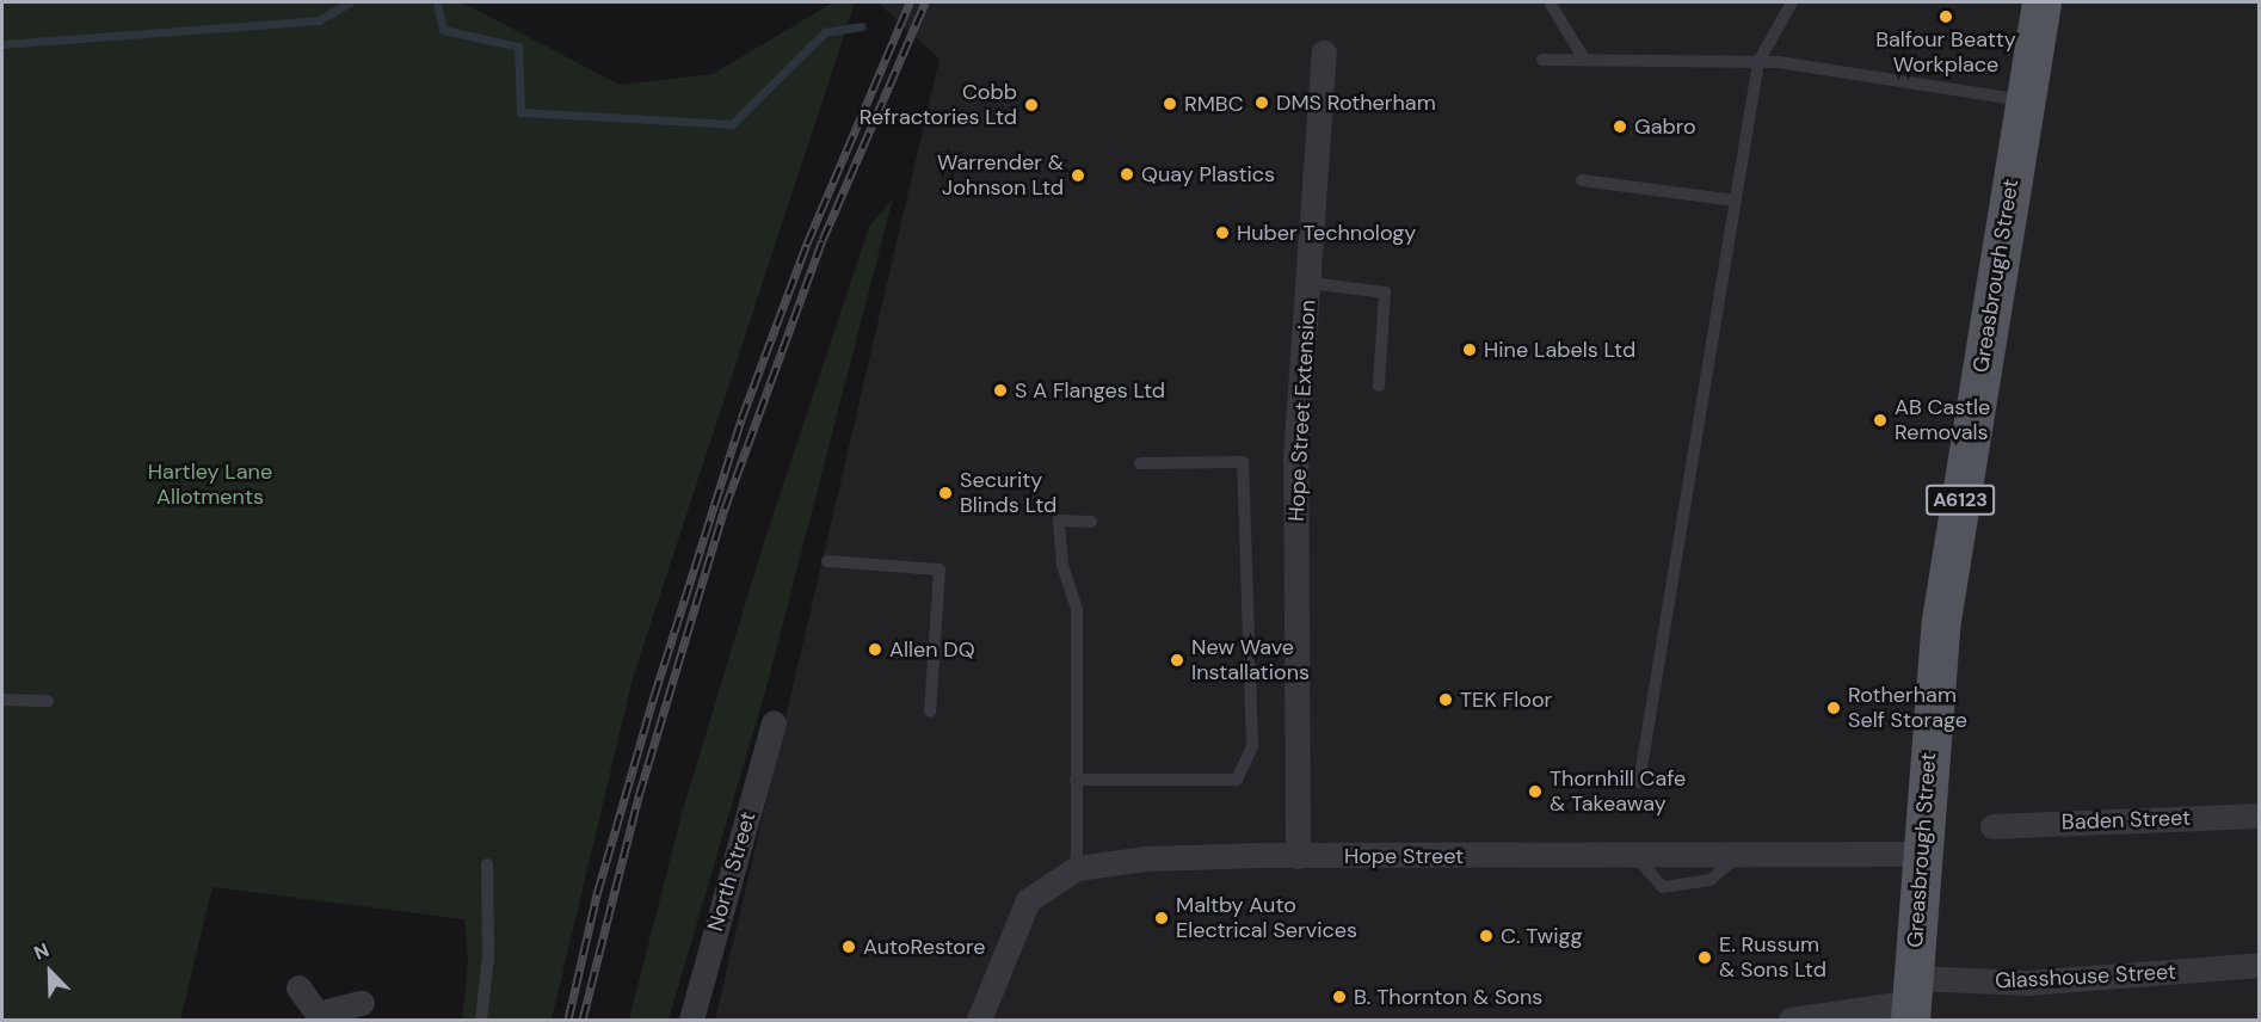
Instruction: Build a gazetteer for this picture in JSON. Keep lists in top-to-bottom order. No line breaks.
{"streets":{"main road":["Greasbrough Street","A6123"],"street":["Hope Street Extension","Baden Street","Hope Street","North Street","Glasshouse Street"]},"crossings":[["Greasbrough Street","Hope Street"],["Greasbrough Street","Glasshouse Street"],["Hope Street Extension","Hope Street"]],"parks":["Hartley Lane Allotments"],"places":["Balfour Beatty Workplace","DMS Rotherham","RMBC","Cobb Refractories Ltd","Gabro","Quay Plastics","Warrender & Johnson Ltd","Huber Technology","Hine Labels Ltd","S A Flanges Ltd","AB Castle Removals","Security Blinds Ltd","Allen DQ","New Wave Installations","TEK Floor","Rotherham Self Storage","Thornhill Cafe & Takeaway","Maltby Auto Electrical Services","C. Twigg","AutoRestore","E. Russum & Sons Ltd","B. Thornton & Sons"],"north":"top left"}
